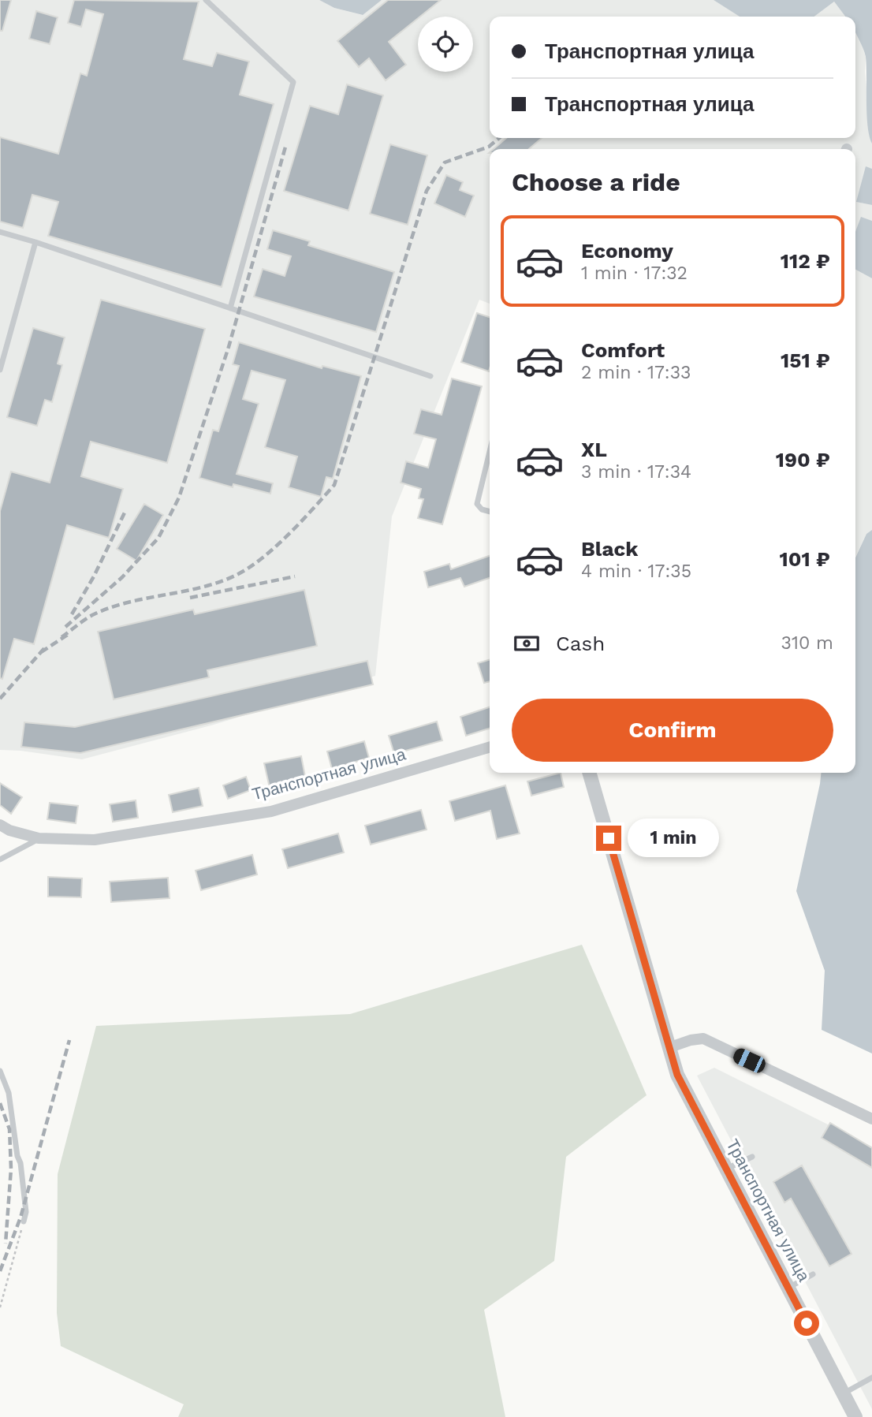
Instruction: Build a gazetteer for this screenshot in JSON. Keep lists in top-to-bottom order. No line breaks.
{"streets":{"street":["Транспортная улица"]},"page":{"banner":["Транспортная улица","Транспортная улица"],"heading":"Choose a ride","list":[{"name":"Economy","note":"1 min · 17:32","value":"112 ₽"},{"name":"Comfort","note":"2 min · 17:33","value":"151 ₽"},{"name":"XL","note":"3 min · 17:34","value":"190 ₽"},{"name":"Black","note":"4 min · 17:35","value":"101 ₽"}],"pay":["Cash","310 m"],"buttons":"Confirm","bubble":"1 min"}}
